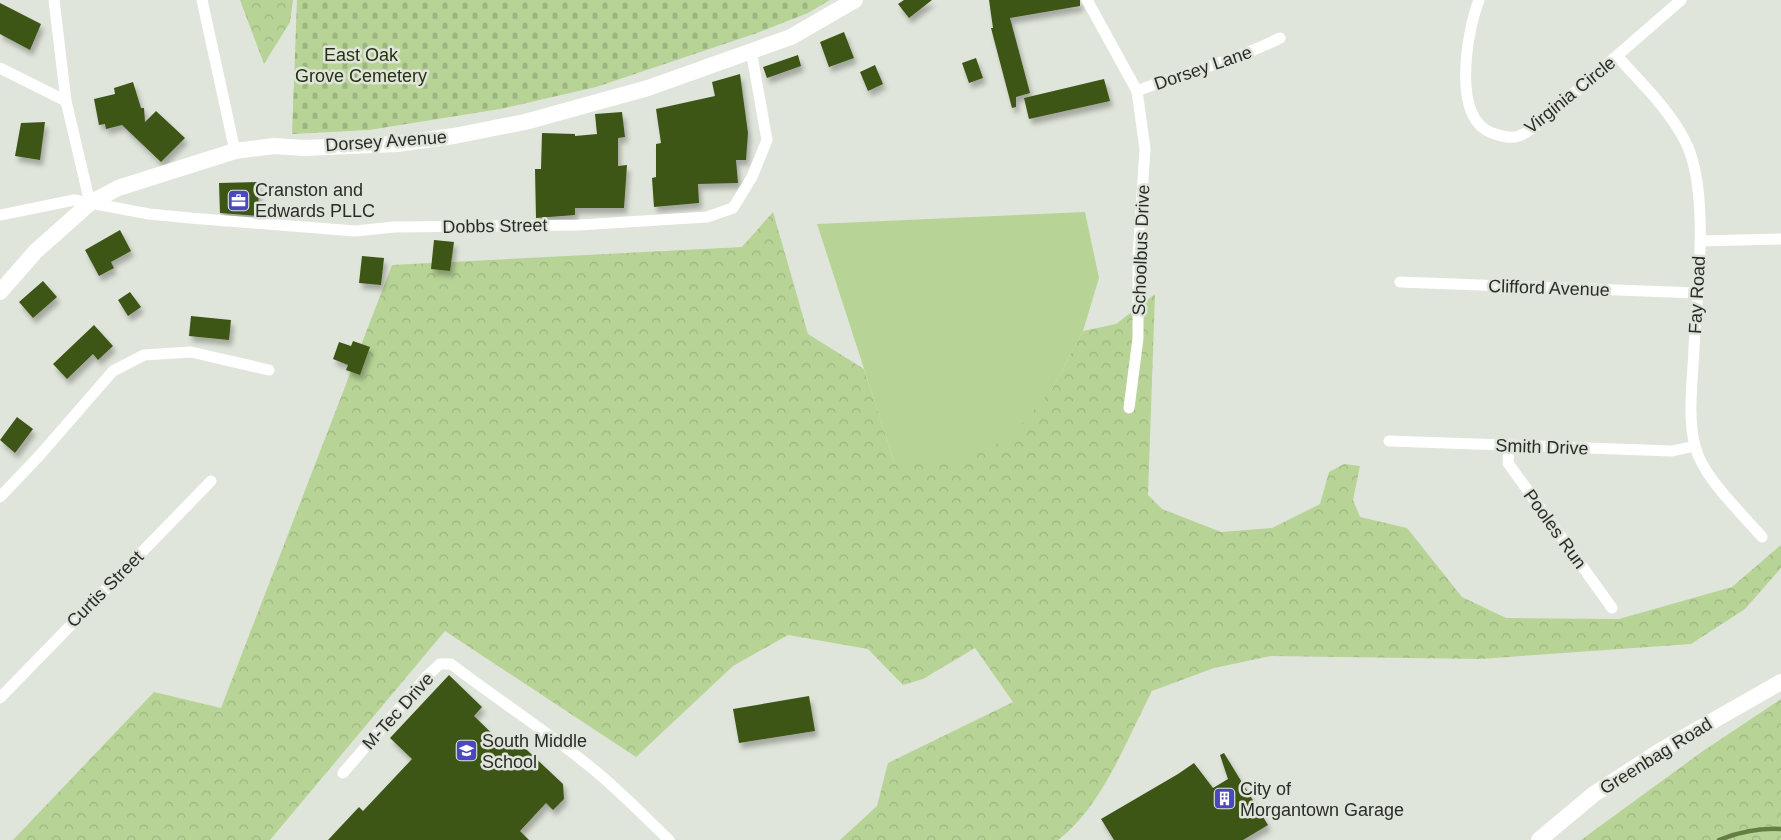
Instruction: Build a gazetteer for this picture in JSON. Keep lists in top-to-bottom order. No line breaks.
{"streets":{"street":["Dorsey Lane","Virginia Circle","Dorsey Avenue","Dobbs Street","Schoolbus Drive","Clifford Avenue","Fay Road","Smith Drive","Pooles Run","Curtis Street","M-Tec Drive","Greenbag Road"]},"crossings":[["Dorsey Lane","Schoolbus Drive"],["Virginia Circle","Fay Road"],["Dorsey Avenue","Dobbs Street"],["Clifford Avenue","Fay Road"],["Fay Road","Smith Drive"],["Smith Drive","Pooles Run"]],"parks":["East Oak Grove Cemetery"],"places":{"office":["Cranston and Edwards PLLC"],"school or university":["South Middle School"],"building":["City of Morgantown Garage"]}}
